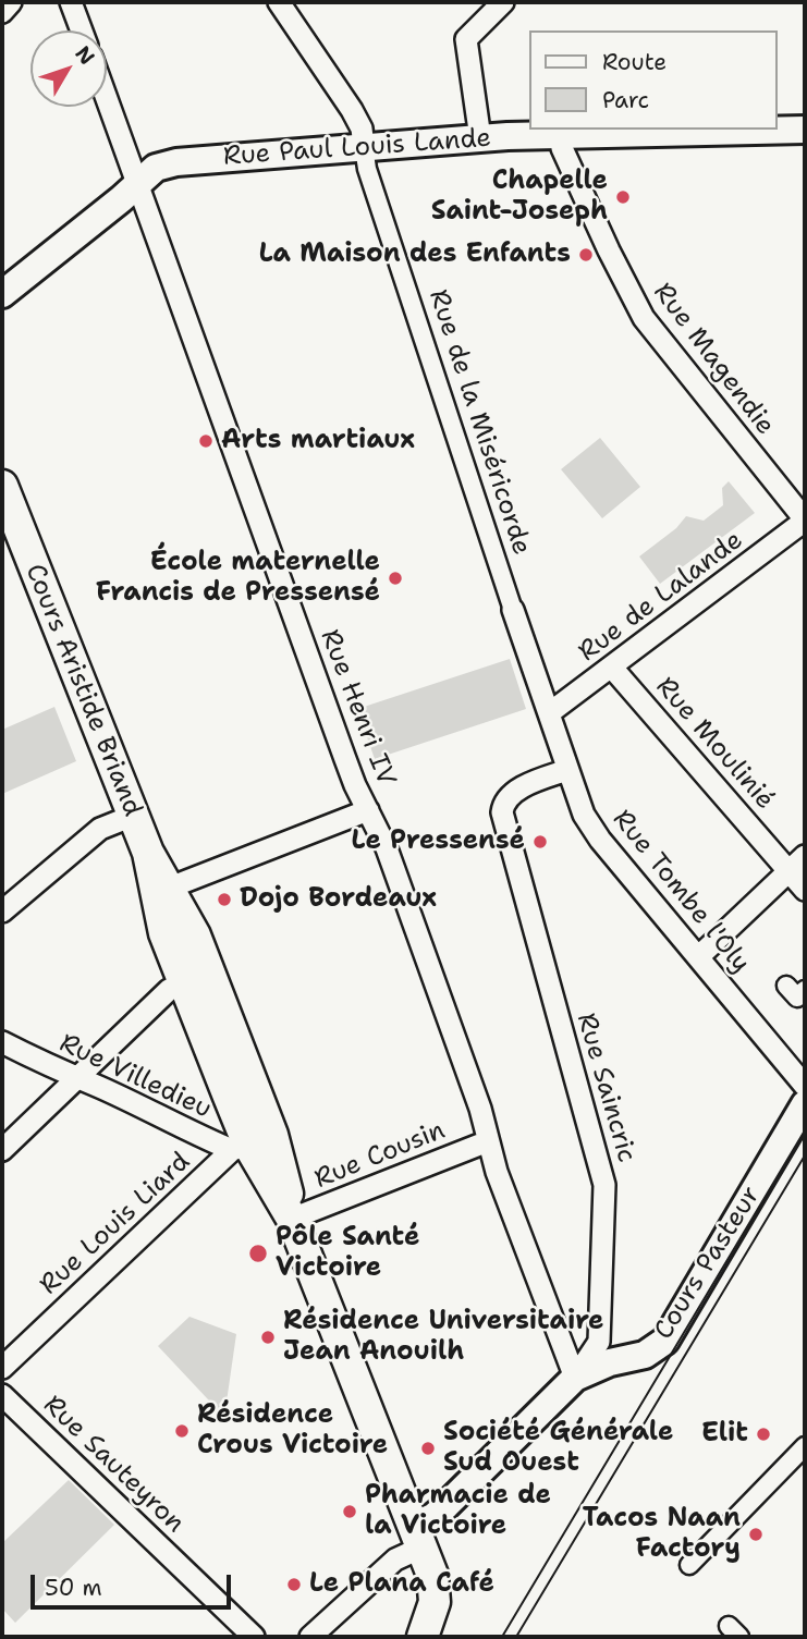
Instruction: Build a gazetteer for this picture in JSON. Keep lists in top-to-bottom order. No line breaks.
{"streets":{"main road":["Cours Aristide Briand"],"street":["Rue Paul Louis Lande","Rue Magendie","Rue de la Miséricorde","Rue de Lalande","Rue Henri IV","Rue Moulinié","Rue Tombe l'Oly","Rue Villedieu","Rue Saincric","Rue Cousin","Rue Louis Liard","Cours Pasteur","Rue Sauteyron"]},"crossings":[["Rue Paul Louis Lande","Rue Magendie"],["Rue Paul Louis Lande","Rue de la Miséricorde"],["Rue Paul Louis Lande","Rue Henri IV"],["Rue Magendie","Rue de Lalande"],["Rue de la Miséricorde","Rue de Lalande"],["Rue de la Miséricorde","Rue Tombe l'Oly"],["Rue de Lalande","Rue Moulinié"],["Rue de Lalande","Rue Tombe l'Oly"],["Cours Aristide Briand","Rue Villedieu"],["Cours Aristide Briand","Rue Cousin"],["Cours Aristide Briand","Rue Louis Liard"],["Rue Henri IV","Rue Saincric"],["Rue Henri IV","Rue Cousin"],["Rue Henri IV","Cours Pasteur"],["Rue Tombe l'Oly","Rue Saincric"],["Rue Villedieu","Rue Louis Liard"],["Rue Saincric","Cours Pasteur"]],"places":["Chapelle Saint-Joseph","La Maison des Enfants","Arts martiaux","École maternelle Francis de Pressensé","Le Pressensé","Dojo Bordeaux","Pôle Santé Victoire","Résidence Universitaire Jean Anouilh","Résidence Crous Victoire","Elit","Société Générale Sud Ouest","Pharmacie de la Victoire","Tacos Naan Factory","Le Plana Café"],"legend":["Route","Parc"],"scale_bar":"50 m","north":"top right"}
